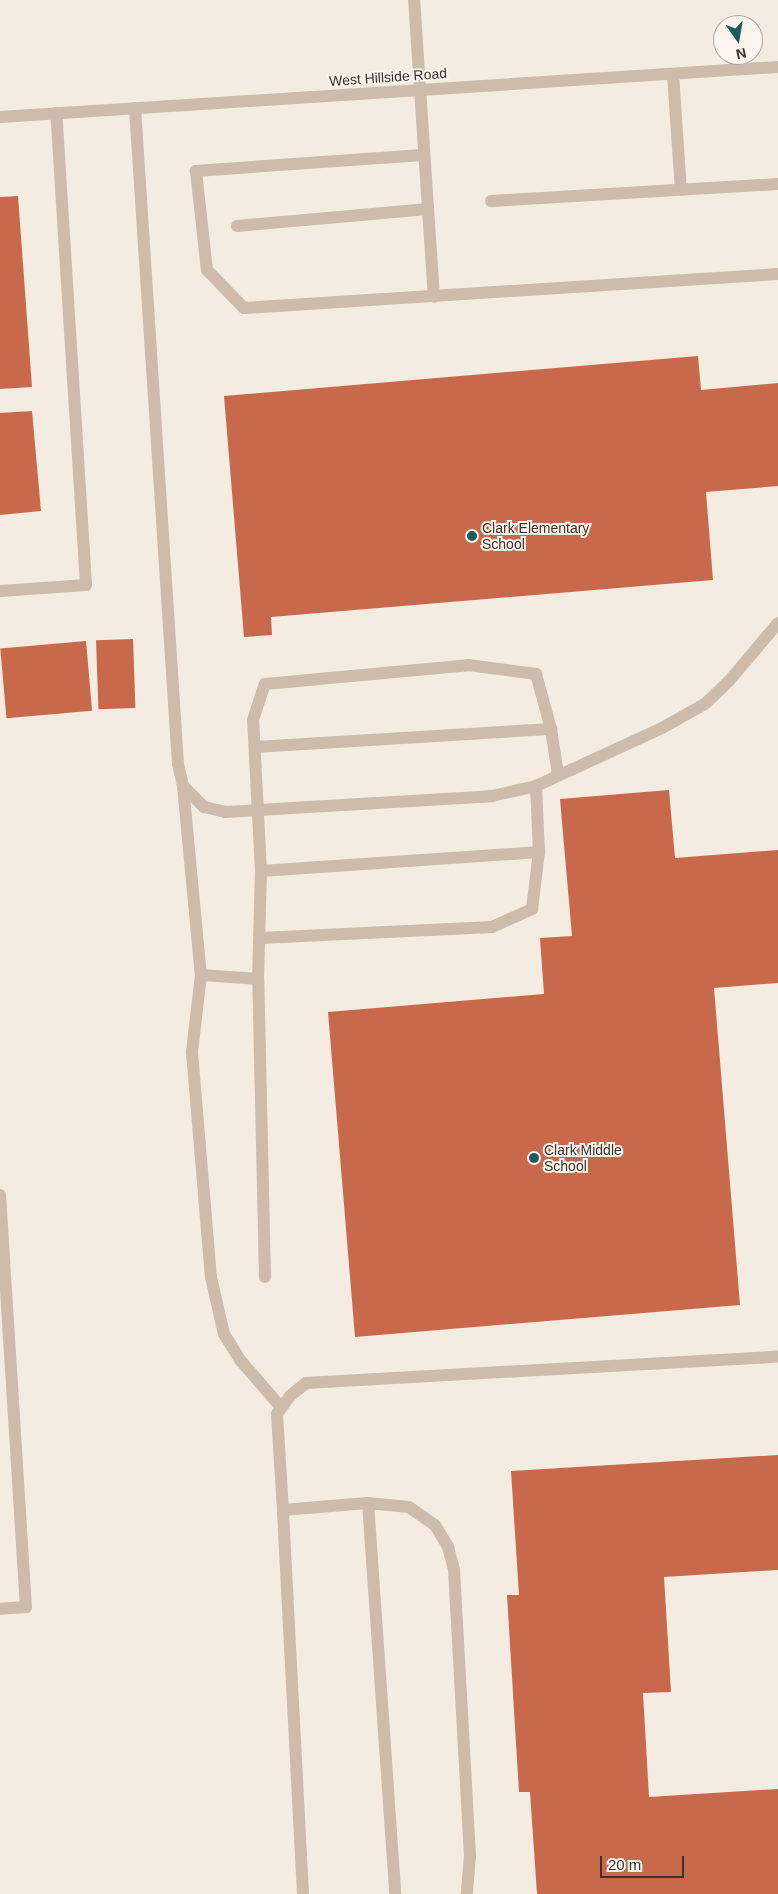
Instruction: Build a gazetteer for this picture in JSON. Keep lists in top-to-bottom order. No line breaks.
{"streets":{"street":["West Hillside Road"]},"places":["Clark Elementary School","Clark Middle School"],"scale_bar":"20 m","north":"bottom"}
